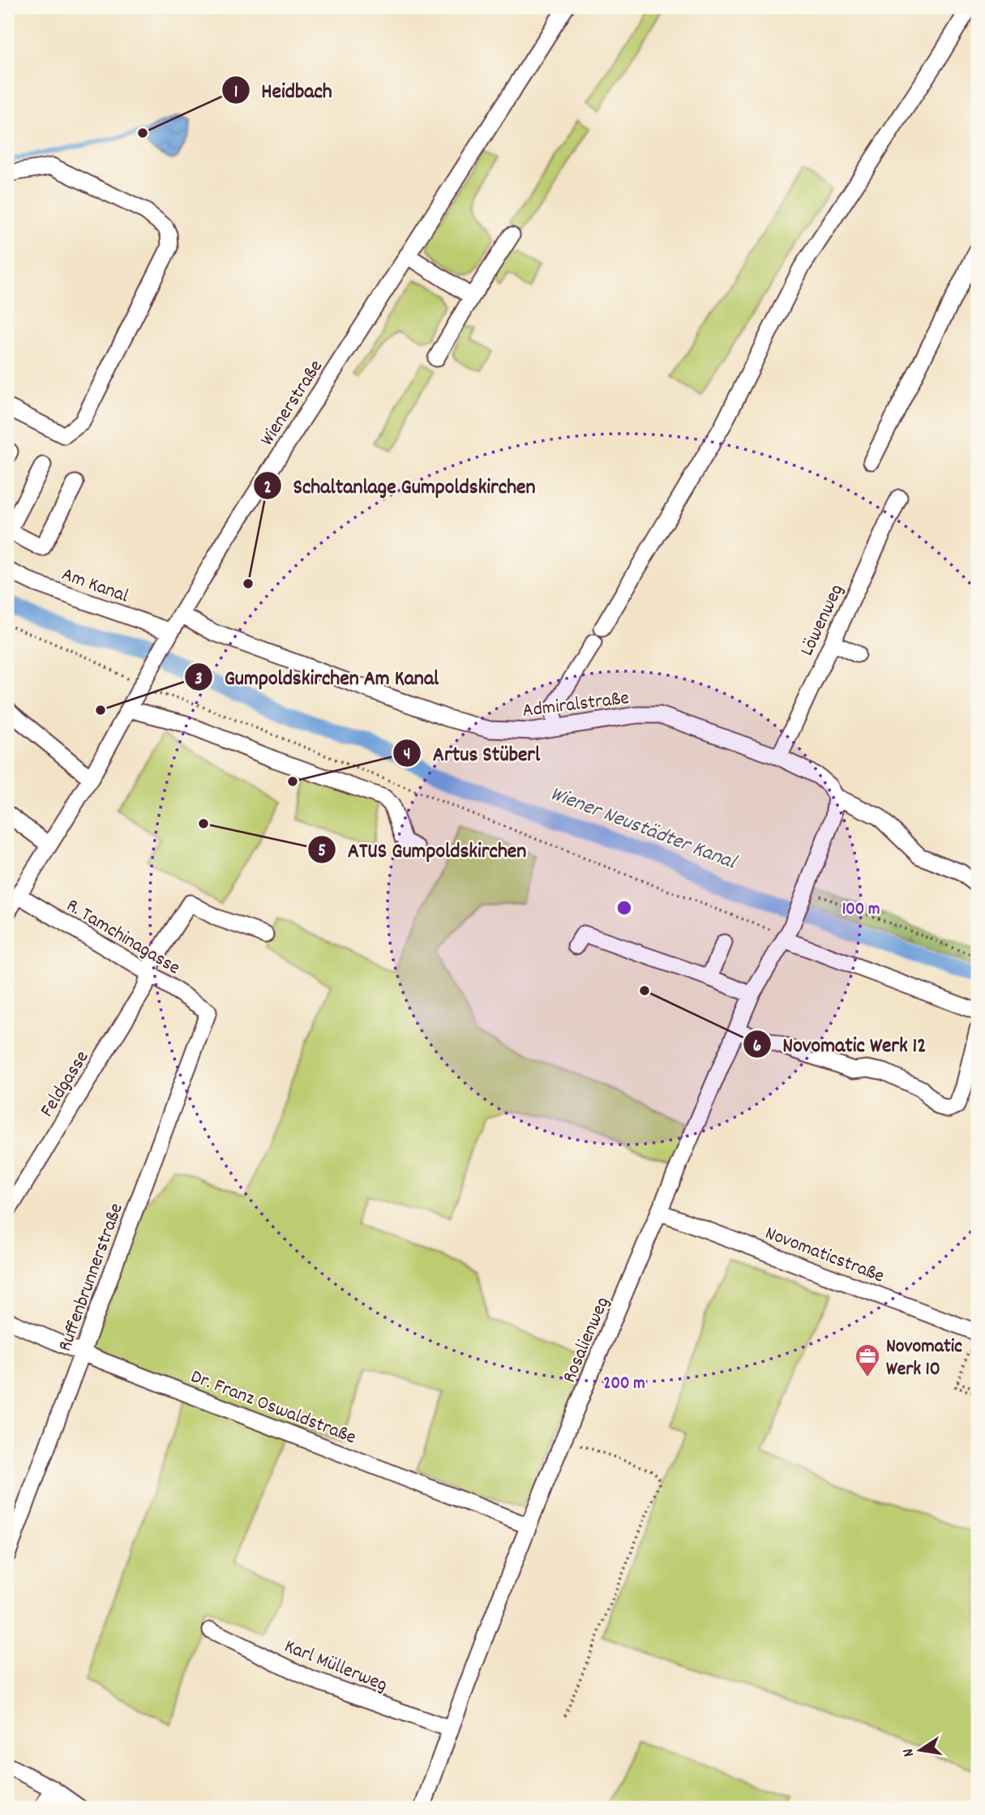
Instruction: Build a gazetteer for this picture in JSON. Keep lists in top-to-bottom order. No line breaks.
{"streets":{"street":["Wienerstraße","Am Kanal","Löwenweg","Admiralstraße","R. Tamchinagasse","Feldgasse","Novomaticstraße","Ruffenbrunnerstraße","Rosalienweg","Dr. Franz Oswaldstraße","Karl Müllerweg"]},"crossings":[["Wienerstraße","Am Kanal"],["Wienerstraße","Admiralstraße"],["Wienerstraße","R. Tamchinagasse"],["Löwenweg","Admiralstraße"],["R. Tamchinagasse","Feldgasse"],["R. Tamchinagasse","Ruffenbrunnerstraße"],["Novomaticstraße","Rosalienweg"],["Ruffenbrunnerstraße","Dr. Franz Oswaldstraße"],["Rosalienweg","Dr. Franz Oswaldstraße"],["Rosalienweg","Karl Müllerweg"]],"water":["Wiener Neustädter Kanal"],"places":{"other":["Heidbach","Schaltanlage Gumpoldskirchen","Gumpoldskirchen Am Kanal","Artus Stüberl","ATUS Gumpoldskirchen","Novomatic Werk 12"],"office":["Novomatic Werk 10"]},"north":"left","rings":["100 m","200 m"]}
